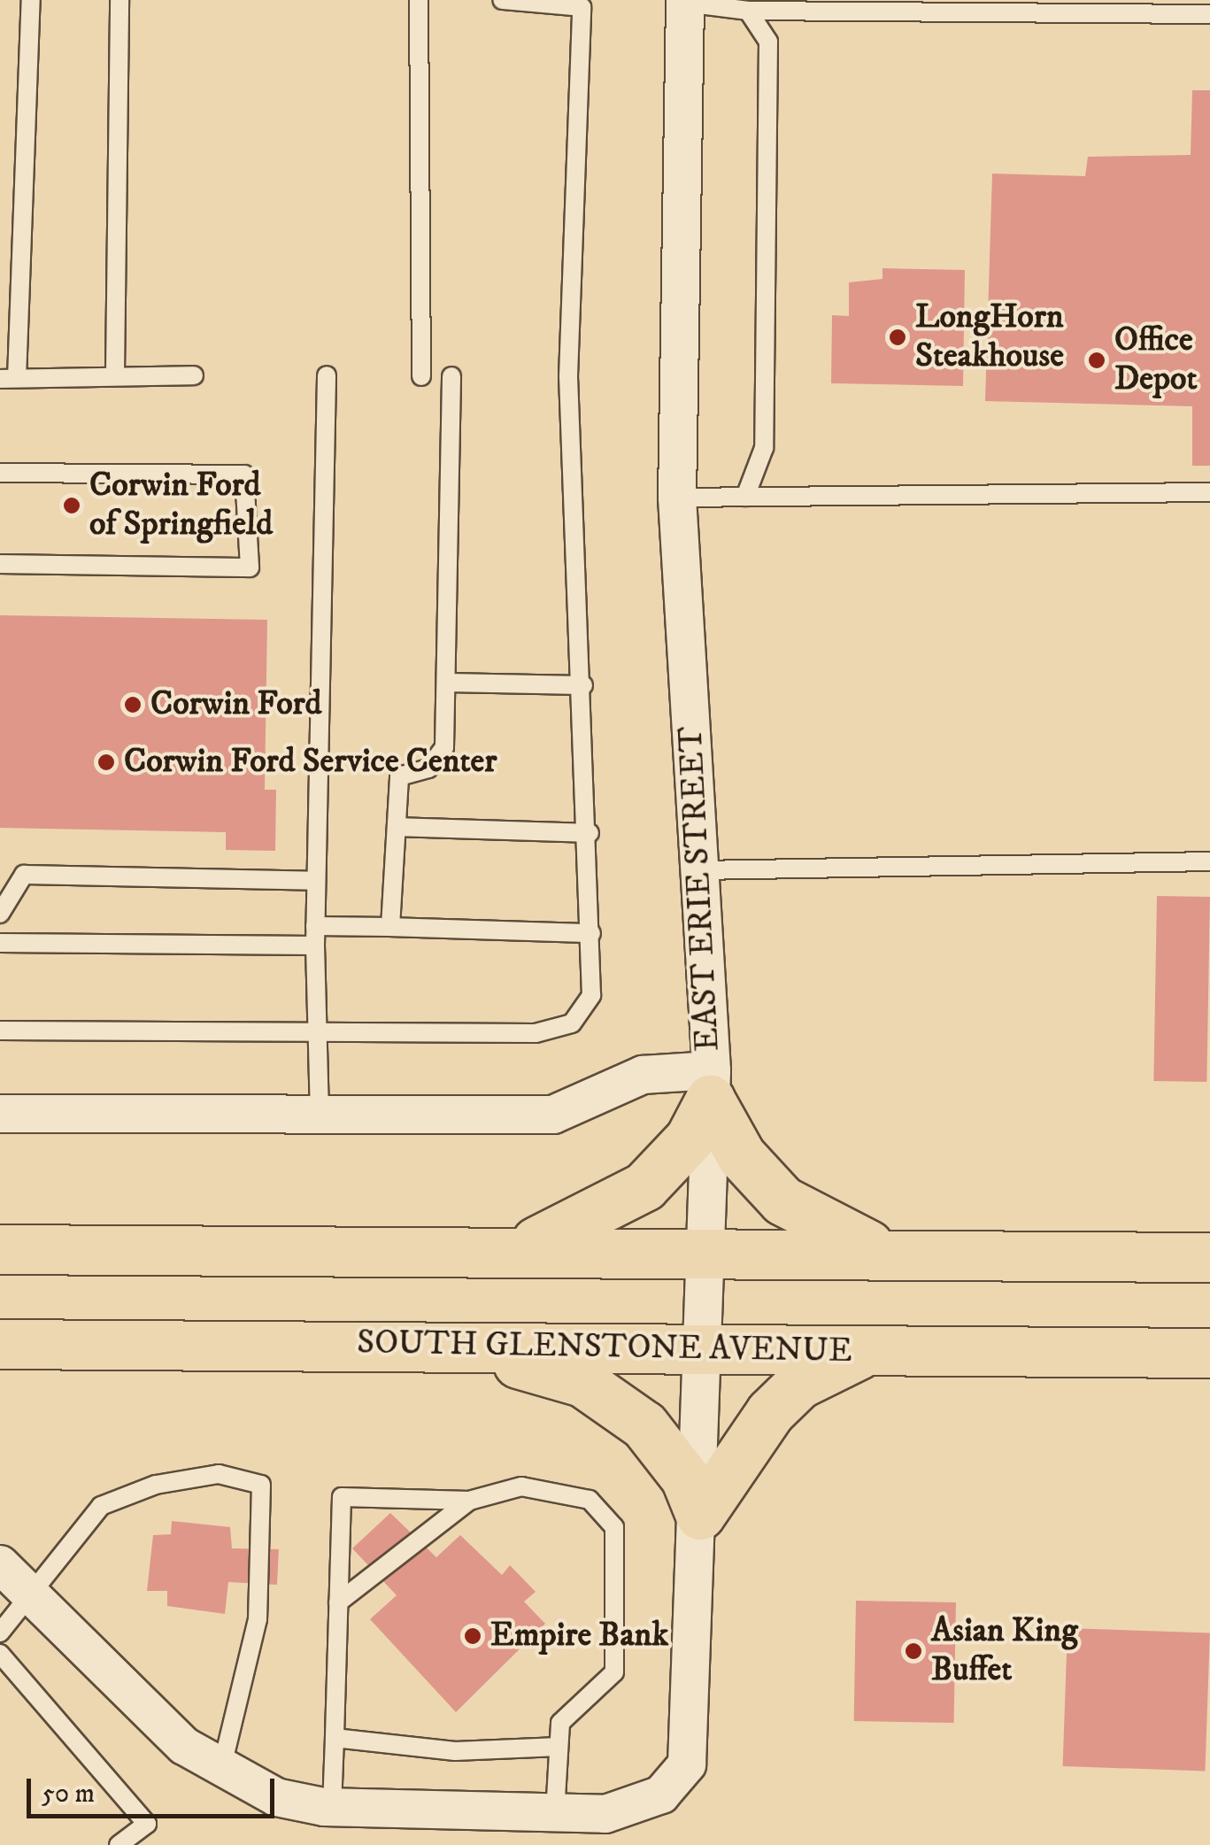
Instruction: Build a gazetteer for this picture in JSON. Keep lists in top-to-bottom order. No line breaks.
{"streets":{"main road":["SOUTH GLENSTONE AVENUE"],"street":["EAST ERIE STREET"]},"crossings":[["EAST ERIE STREET","SOUTH GLENSTONE AVENUE"]],"places":["LongHorn Steakhouse","Office Depot","Corwin Ford of Springfield","Corwin Ford","Corwin Ford Service Center","Empire Bank","Asian King Buffet"],"scale_bar":"50 m"}
